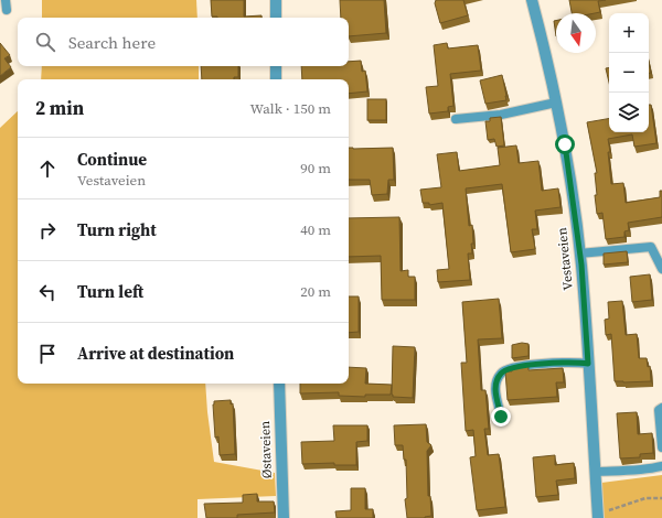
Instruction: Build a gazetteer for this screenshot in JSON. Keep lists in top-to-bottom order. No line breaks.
{"streets":{"street":["Vestaveien","Østaveien"]},"north":"bottom","page":{"map_buttons":["+","−"],"search":"Search here","heading":["2 min","Walk · 150 m"],"list":[["Continue","Vestaveien","90 m"],["Turn right","40 m"],["Turn left","20 m"],"Arrive at destination"]}}
